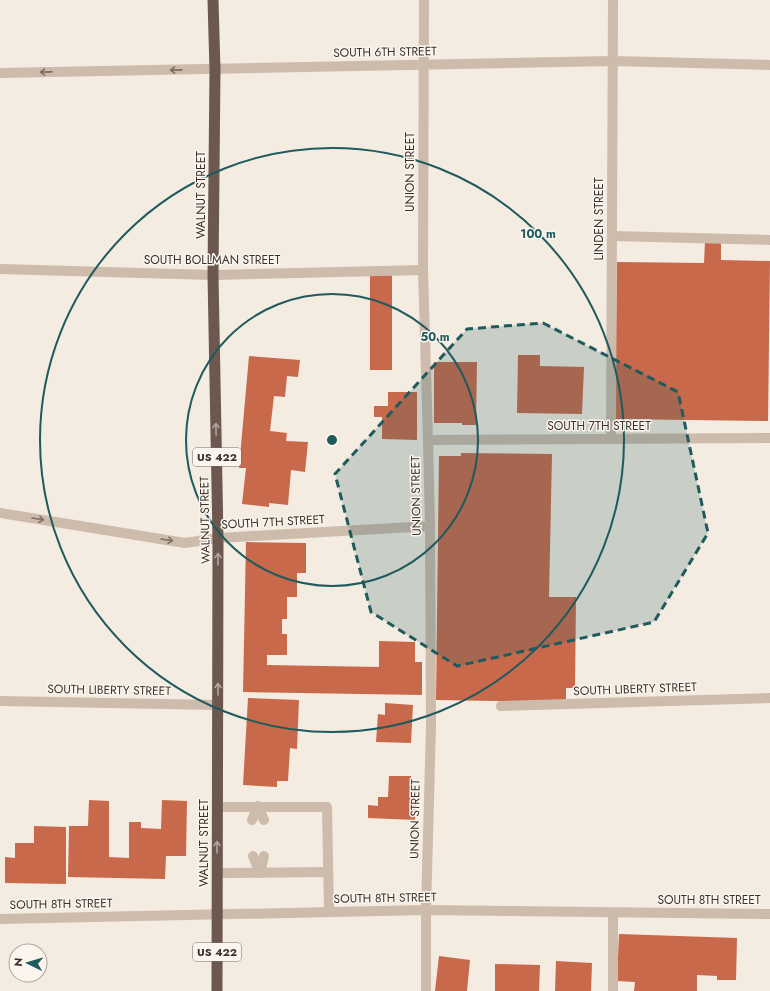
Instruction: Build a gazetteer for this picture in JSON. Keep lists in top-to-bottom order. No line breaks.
{"streets":{"highway":["WALNUT STREET","US 422"],"street":["SOUTH 6TH STREET","UNION STREET","LINDEN STREET","SOUTH BOLLMAN STREET","SOUTH 7TH STREET","SOUTH LIBERTY STREET","SOUTH 8TH STREET"]},"crossings":[["SOUTH 6TH STREET","UNION STREET"],["SOUTH 6TH STREET","WALNUT STREET"],["SOUTH 6TH STREET","LINDEN STREET"],["UNION STREET","SOUTH BOLLMAN STREET"],["UNION STREET","SOUTH 7TH STREET"],["UNION STREET","SOUTH 8TH STREET"],["WALNUT STREET","SOUTH BOLLMAN STREET"],["WALNUT STREET","SOUTH 7TH STREET"],["WALNUT STREET","SOUTH LIBERTY STREET"],["WALNUT STREET","SOUTH 8TH STREET"],["LINDEN STREET","SOUTH 7TH STREET"]],"one_way":["WALNUT STREET"],"north":"left","rings":["100 m","50 m"]}
